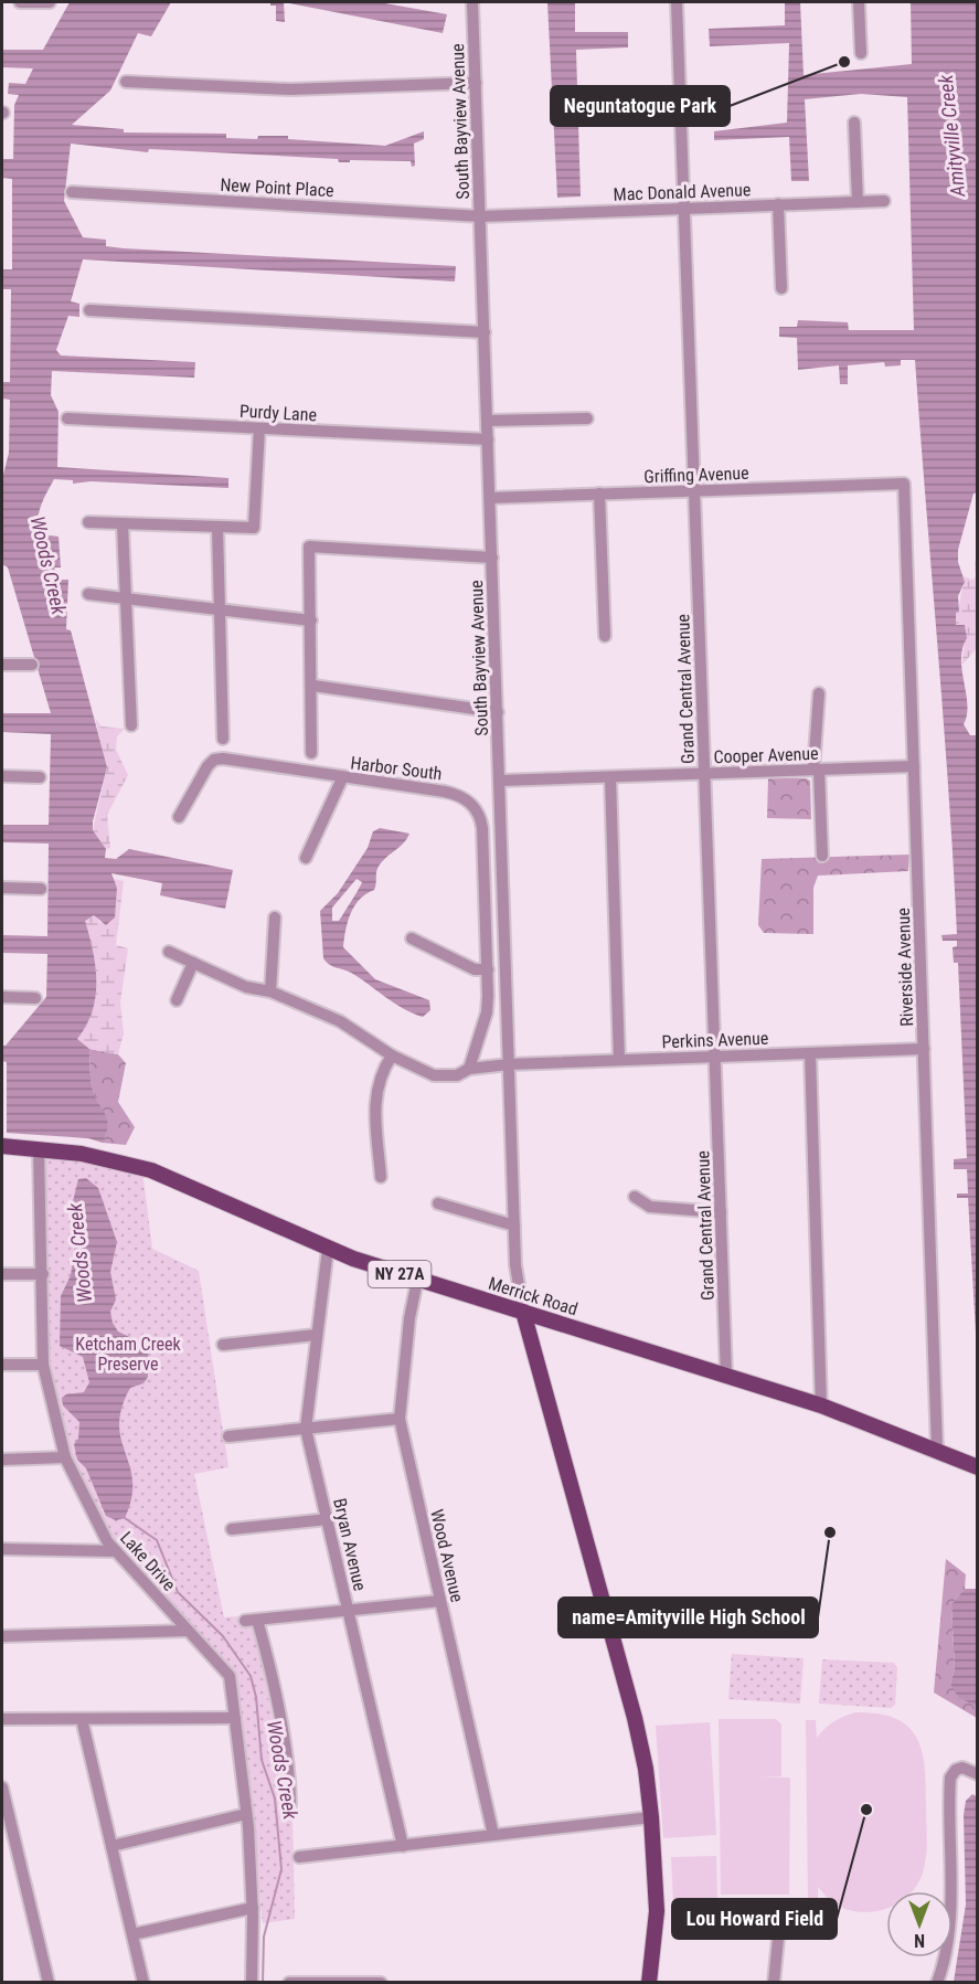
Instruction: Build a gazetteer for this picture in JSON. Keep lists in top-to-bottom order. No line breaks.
{"streets":{"main road":["NY 27A","Merrick Road"],"street":["South Bayview Avenue","New Point Place","Mac Donald Avenue","Purdy Lane","Griffing Avenue","Grand Central Avenue","Cooper Avenue","Harbor South","Riverside Avenue","Perkins Avenue","Bryan Avenue","Wood Avenue","Lake Drive"]},"crossings":[["South Bayview Avenue","New Point Place"],["South Bayview Avenue","Mac Donald Avenue"],["South Bayview Avenue","Purdy Lane"],["South Bayview Avenue","Griffing Avenue"],["South Bayview Avenue","Cooper Avenue"],["South Bayview Avenue","Perkins Avenue"],["South Bayview Avenue","Merrick Road"],["New Point Place","Mac Donald Avenue"],["Mac Donald Avenue","Grand Central Avenue"],["Griffing Avenue","Grand Central Avenue"],["Griffing Avenue","Riverside Avenue"],["Grand Central Avenue","Cooper Avenue"],["Grand Central Avenue","Perkins Avenue"],["Grand Central Avenue","Merrick Road"],["Cooper Avenue","Riverside Avenue"],["Harbor South","Perkins Avenue"],["Riverside Avenue","Perkins Avenue"],["Riverside Avenue","Merrick Road"],["Merrick Road","Bryan Avenue"],["Merrick Road","Wood Avenue"],["Merrick Road","Lake Drive"]],"water":["Amityville Creek","Woods Creek"],"parks":["Ketcham Creek Preserve"],"places":["Neguntatogue Park","name=Amityville High School","Lou Howard Field"],"north":"bottom"}
